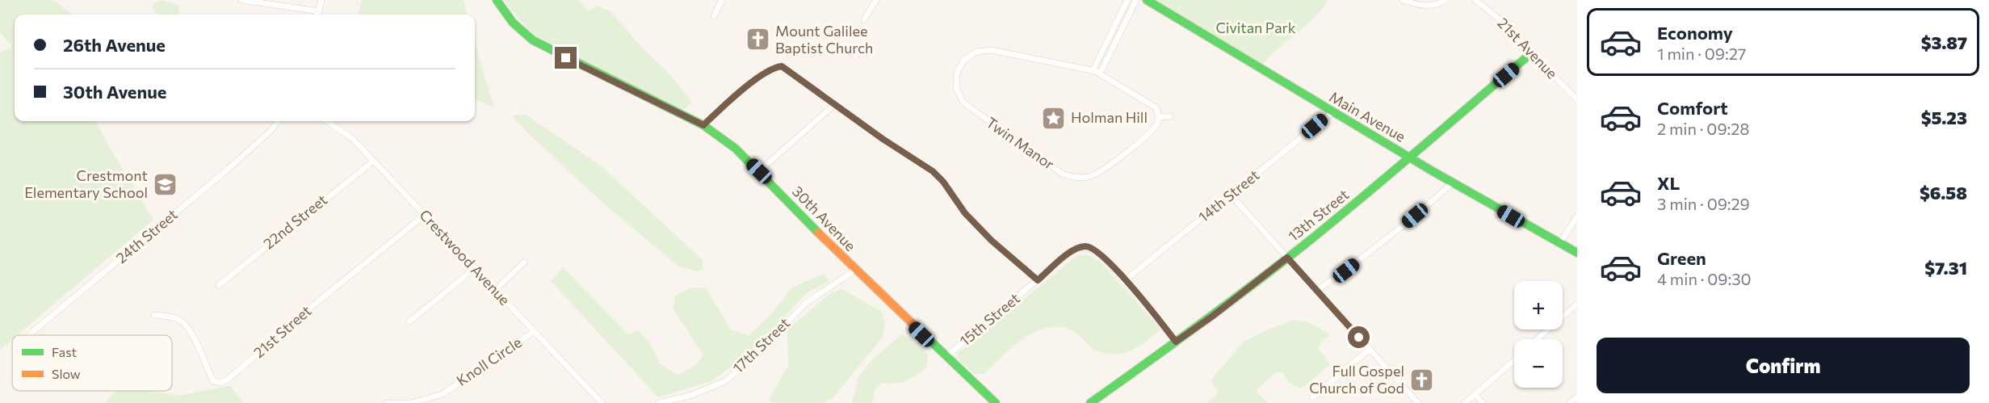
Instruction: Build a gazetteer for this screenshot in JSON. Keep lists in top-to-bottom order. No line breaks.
{"streets":{"street":["21st Avenue","Main Avenue","Twin Manor","14th Street","13th Street","30th Avenue","22nd Street","24th Street","Crestwood Avenue","15th Street","21st Street","17th Street","Knoll Circle"]},"crossings":[["21st Avenue","13th Street"],["Main Avenue","14th Street"],["Main Avenue","13th Street"],["14th Street","15th Street"],["13th Street","15th Street"],["30th Avenue","15th Street"],["30th Avenue","17th Street"],["22nd Street","Crestwood Avenue"],["Crestwood Avenue","21st Street"],["Crestwood Avenue","Knoll Circle"]],"parks":["Civitan Park"],"places":{"church":["Mount Galilee Baptist Church","Full Gospel Church of God"],"place":["Holman Hill"],"school or university":["Crestmont Elementary School"]},"legend":["Fast","Slow"],"page":{"list":[{"name":"Economy","note":"1 min · 09:27","value":"$3.87"},{"name":"Comfort","note":"2 min · 09:28","value":"$5.23"},{"name":"XL","note":"3 min · 09:29","value":"$6.58"},{"name":"Green","note":"4 min · 09:30","value":"$7.31"}],"banner":["26th Avenue","30th Avenue"],"map_buttons":["+","−"],"buttons":"Confirm"}}
